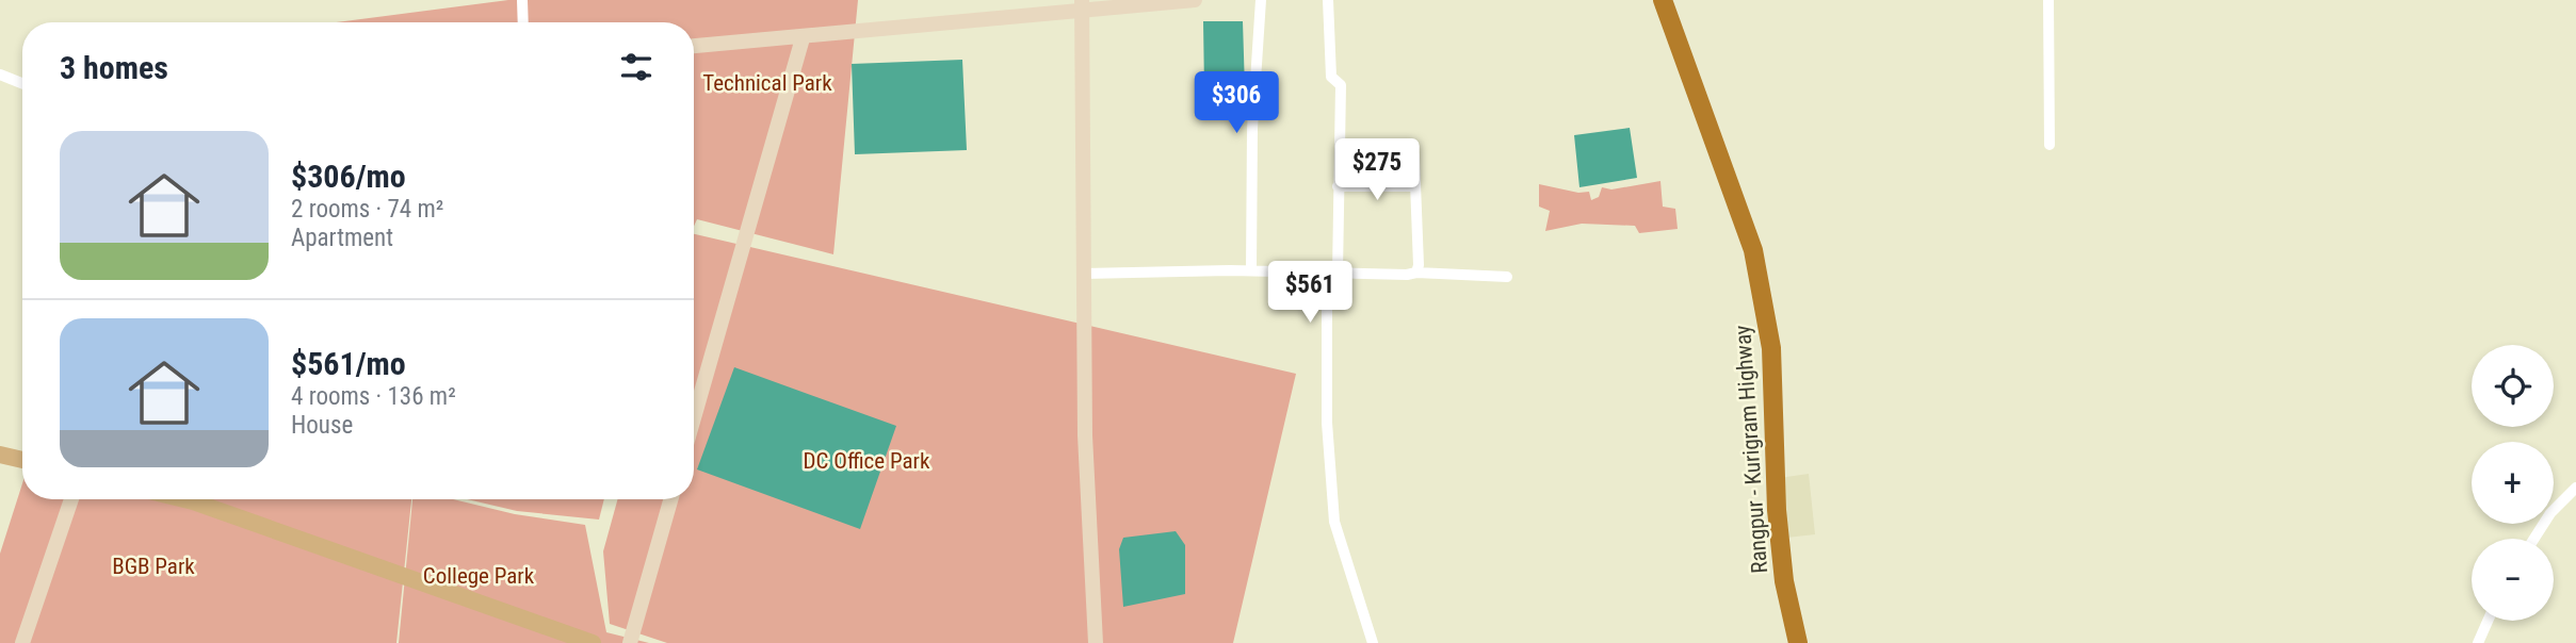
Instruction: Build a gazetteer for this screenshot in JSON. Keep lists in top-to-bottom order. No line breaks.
{"streets":{"highway":["Rangpur - Kurigram Highway"]},"parks":["Technical Park","DC Office Park","BGB Park","College Park"],"page":{"heading":"3 homes","price":["$306","$275","$561"],"list":[{"name":"$306/mo","note":"2 rooms · 74 m² · Apartment"},{"name":"$561/mo","note":"4 rooms · 136 m² · House"}],"map_buttons":["+","−"]}}
